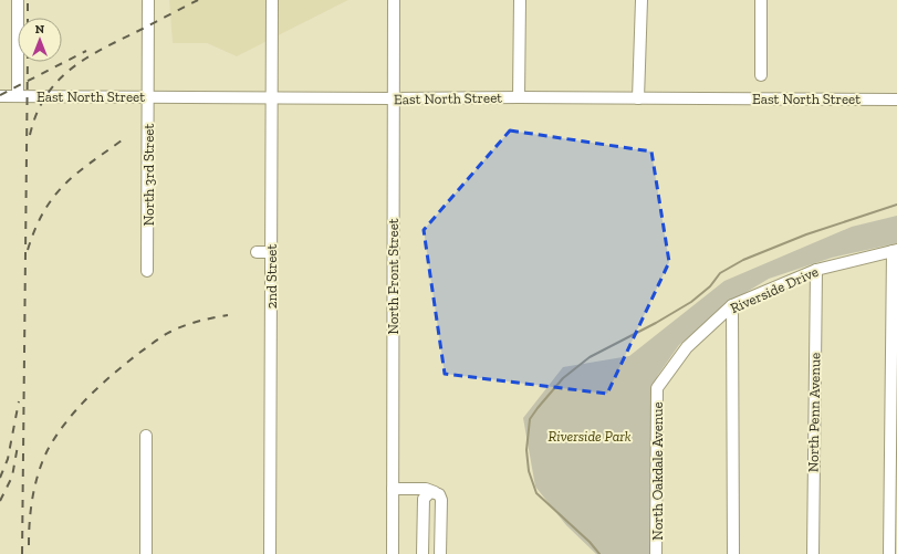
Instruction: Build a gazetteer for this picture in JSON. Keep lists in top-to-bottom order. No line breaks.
{"streets":{"street":["East North Street","North 3rd Street","2nd Street","North Front Street","Riverside Drive","North Penn Avenue","North Oakdale Avenue"]},"crossings":[["East North Street","North 3rd Street"],["East North Street","2nd Street"],["East North Street","North Front Street"],["Riverside Drive","North Penn Avenue"],["Riverside Drive","North Oakdale Avenue"]],"parks":["Riverside Park"],"north":"top"}
